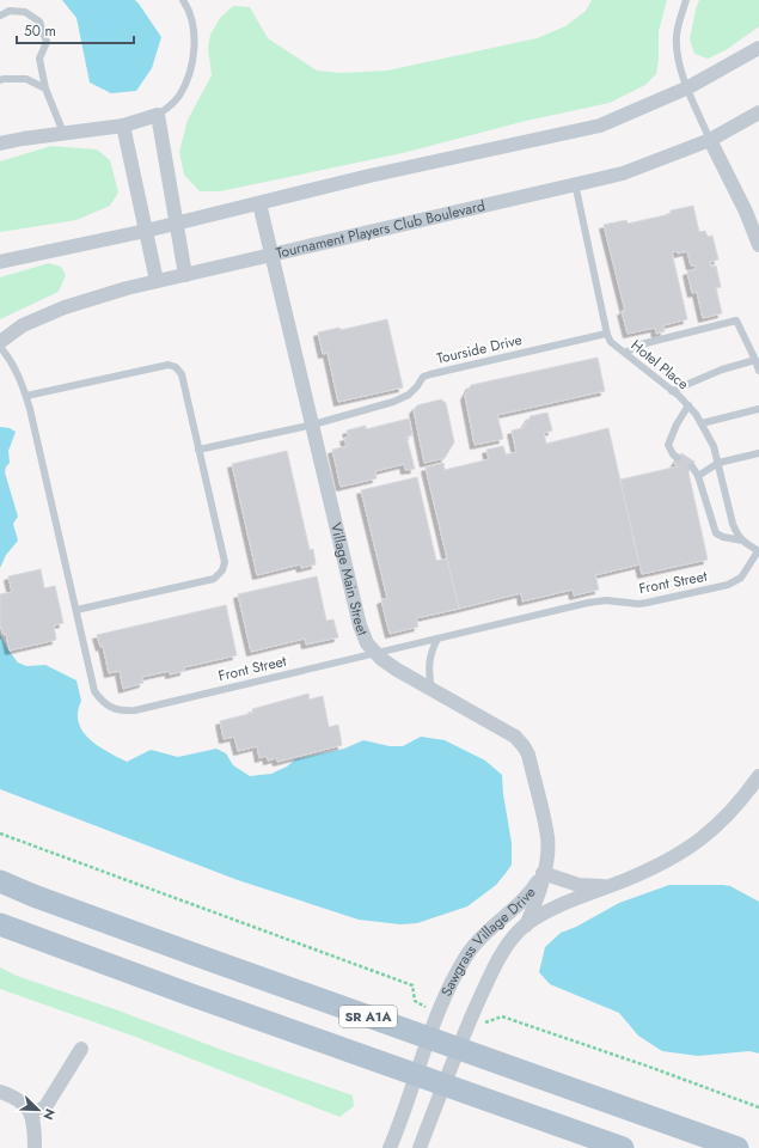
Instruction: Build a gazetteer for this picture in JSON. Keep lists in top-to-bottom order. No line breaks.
{"streets":{"main road":["SR A1A"],"street":["Tournament Players Club Boulevard","Village Main Street","Sawgrass Village Drive"],"lane":["Tourside Drive","Hotel Place","Front Street"]},"crossings":[["Tournament Players Club Boulevard","Village Main Street"],["Tourside Drive","Hotel Place"],["Tourside Drive","Village Main Street"],["Village Main Street","Front Street"],["Village Main Street","Sawgrass Village Drive"],["Sawgrass Village Drive","SR A1A"]],"scale_bar":"50 m","north":"bottom right"}
